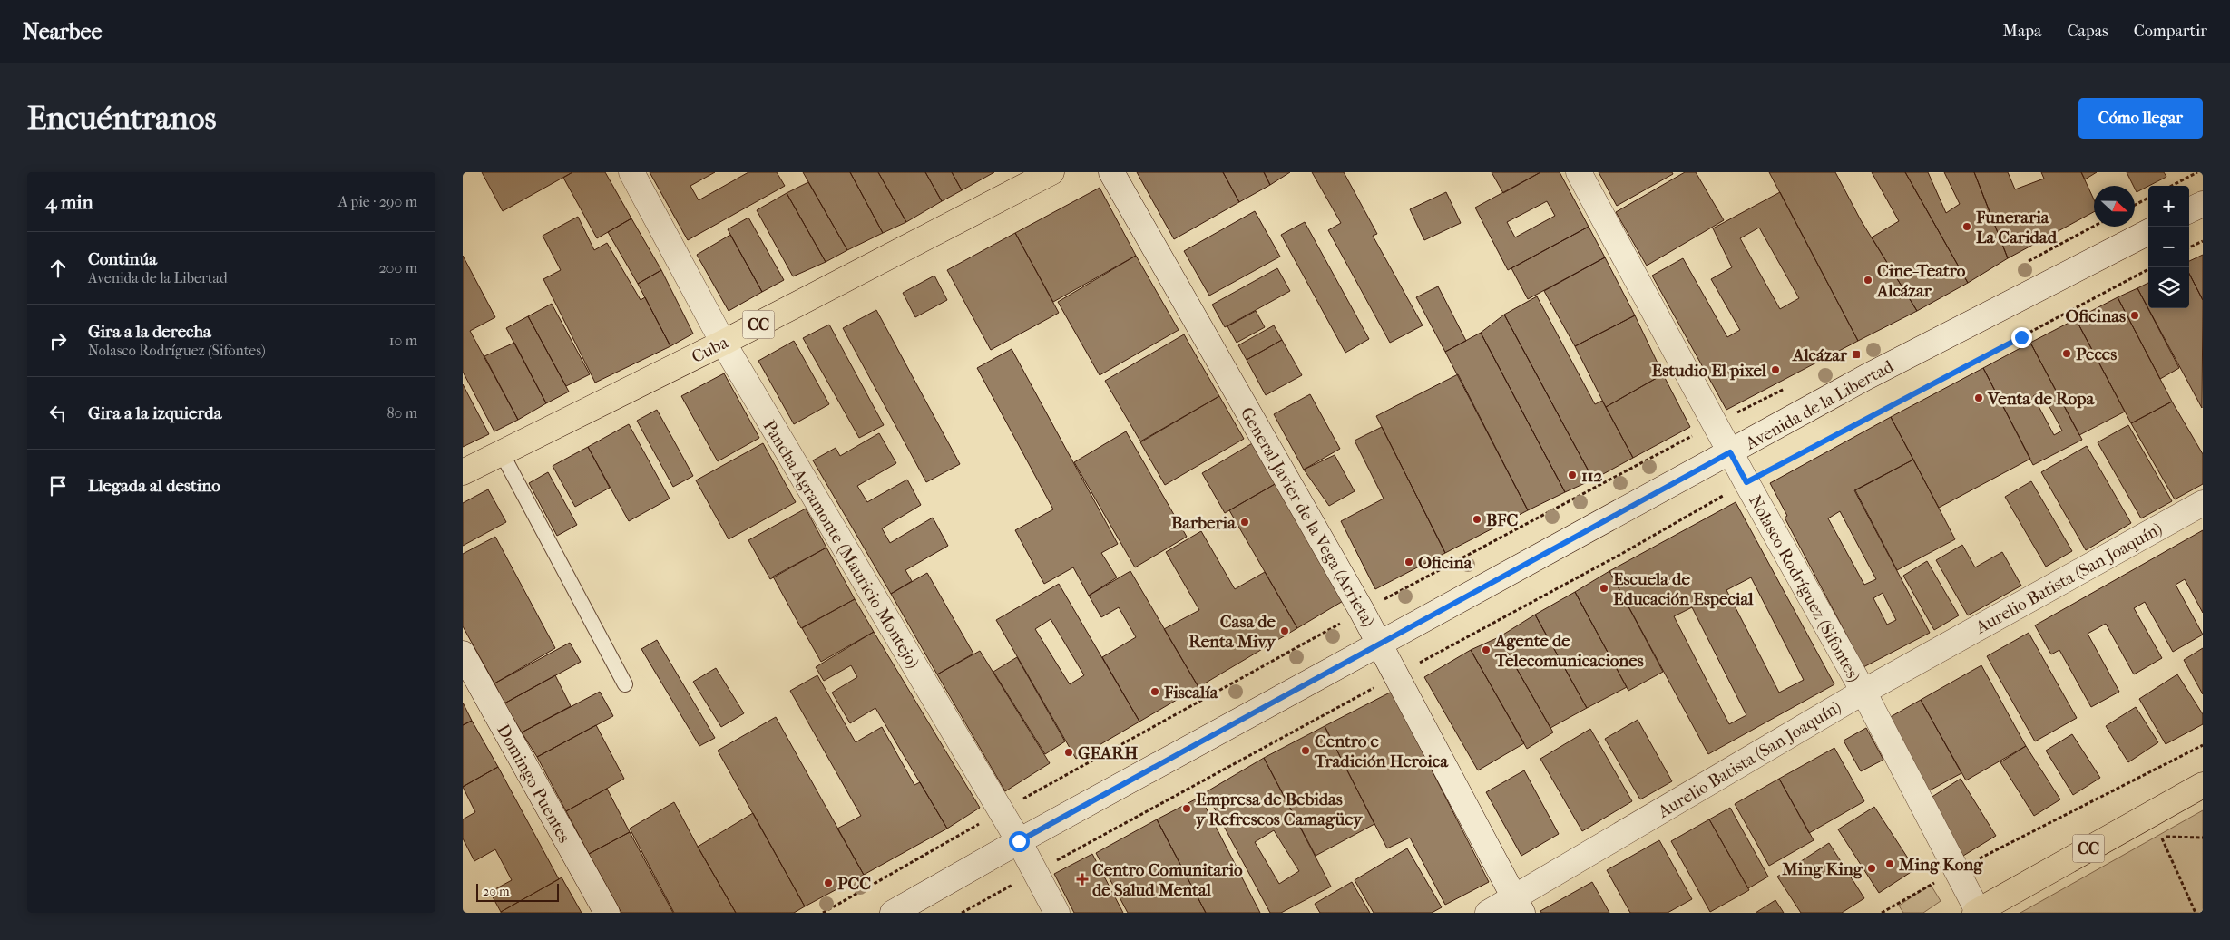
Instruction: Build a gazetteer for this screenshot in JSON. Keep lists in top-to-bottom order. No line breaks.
{"streets":{"main road":["CC","Cuba"],"street":["Avenida de la Libertad","General Javier de la Vega (Arrieta)","Pancha Agramonte (Mauricio Montejo)","Aurelio Batista (San Joaquín)","Nolasco Rodríguez (Sifontes)","Domingo Puentes"]},"crossings":[["CC","Nolasco Rodríguez (Sifontes)"],["Cuba","Pancha Agramonte (Mauricio Montejo)"],["Avenida de la Libertad","General Javier de la Vega (Arrieta)"],["Avenida de la Libertad","Pancha Agramonte (Mauricio Montejo)"],["Avenida de la Libertad","Nolasco Rodríguez (Sifontes)"],["General Javier de la Vega (Arrieta)","Aurelio Batista (San Joaquín)"],["Aurelio Batista (San Joaquín)","Nolasco Rodríguez (Sifontes)"]],"places":{"other":["Funeraria La Caridad","Cine-Teatro Alcázar","Oficinas","Peces","Estudio El pixel","Venta de Ropa","112","BFC","Barberia","Oficina","Escuela de Educación Especial","Casa de Renta Mivy","Agente de Telecomunicaciones","Fiscalía","Centro e Tradición Heroica","GEARH","Empresa de Bebidas y Refrescos Camagüey","Ming Kong","Ming King","PCC"],"transit":["Alcázar"],"health":["Centro Comunitario de Salud Mental"]},"scale_bar":"20 m","north":"right","page":{"header":"Nearbee","nav":["Mapa","Capas","Compartir"],"buttons":"Cómo llegar","title":"Encuéntranos","heading":["4 min","A pie · 290 m"],"map_buttons":["+","−"],"list":[["Continúa","Avenida de la Libertad","200 m"],["Gira a la derecha","Nolasco Rodríguez (Sifontes)","10 m"],["Gira a la izquierda","80 m"],"Llegada al destino"],"scale":"20 m"}}
